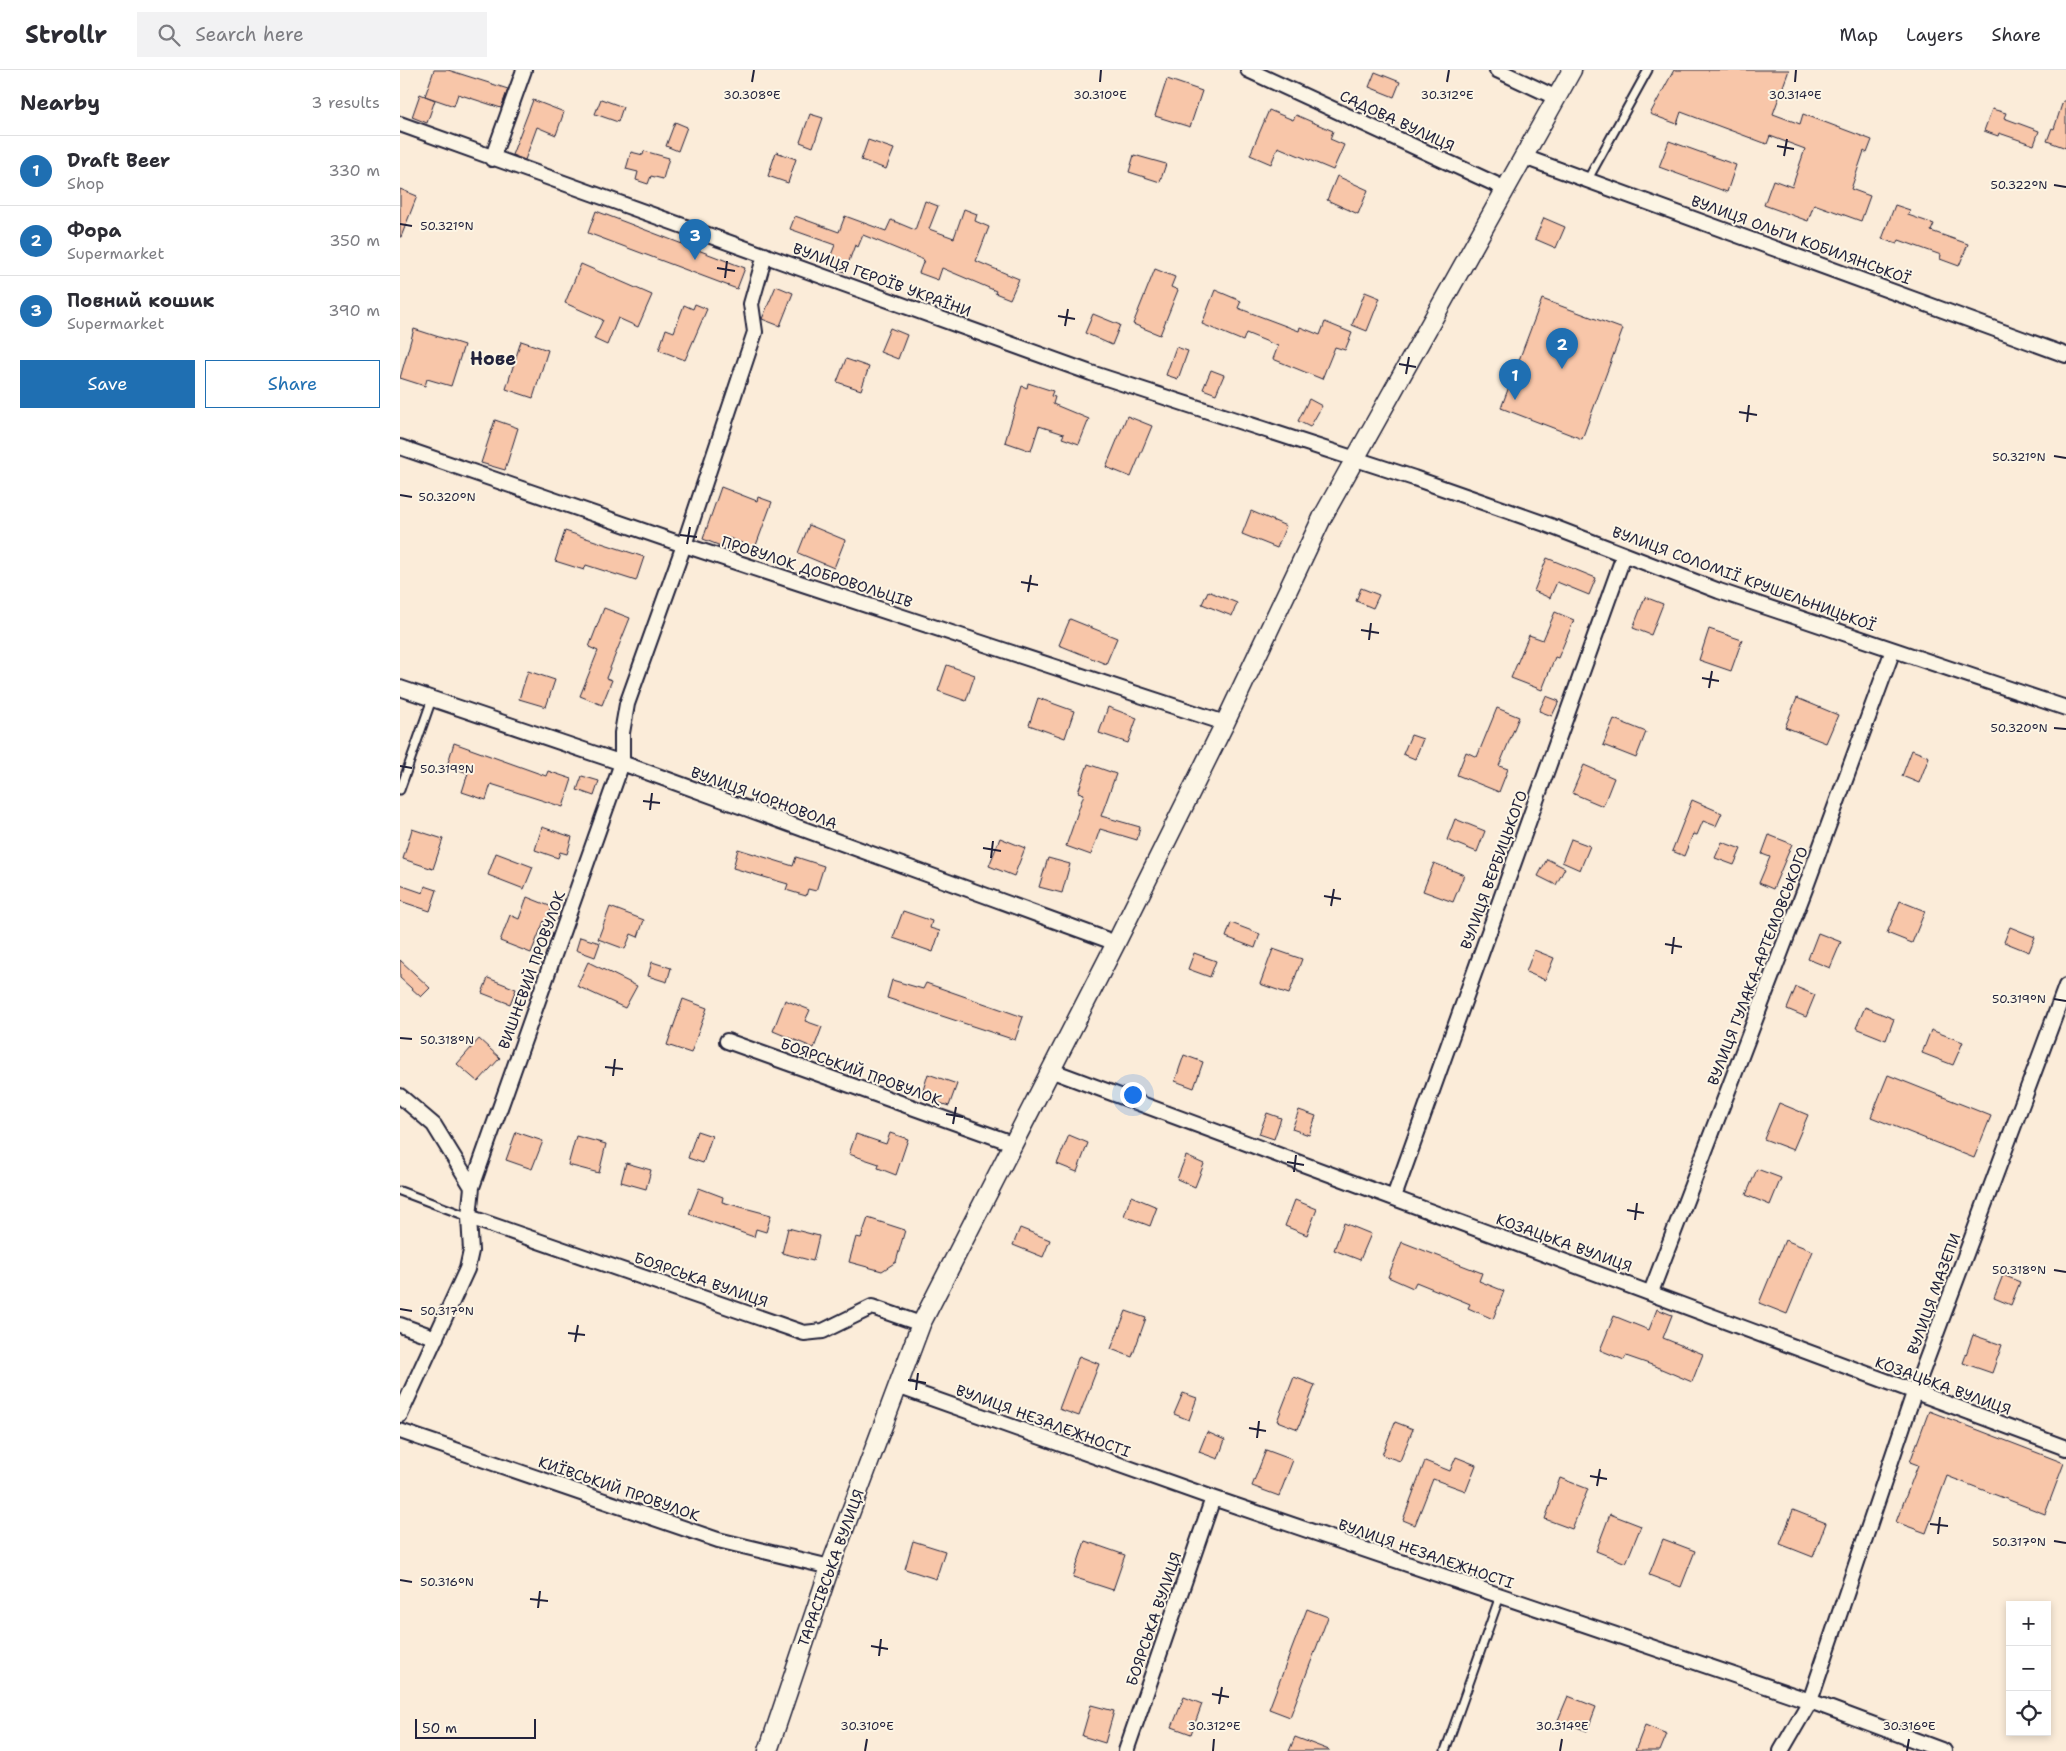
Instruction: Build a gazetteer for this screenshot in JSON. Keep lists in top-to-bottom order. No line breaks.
{"streets":{"street":["САДОВА ВУЛИЦЯ","ВУЛИЦЯ ОЛЬГИ КОБИЛЯНСЬКОЇ","ВУЛИЦЯ ГЕРОЇВ УКРАЇНИ","ПРОВУЛОК ДОБРОВОЛЬЦІВ","ВУЛИЦЯ СОЛОМІЇ КРУШЕЛЬНИЦЬКОЇ","ВУЛИЦЯ ЧОРНОВОЛА","ВУЛИЦЯ ВЕРБИЦЬКОГО","ВУЛИЦЯ ГУЛАКА-АРТЕМОВСЬКОГО","ВИШНЕВИЙ ПРОВУЛОК","БОЯРСЬКИЙ ПРОВУЛОК","КОЗАЦЬКА ВУЛИЦЯ","БОЯРСЬКА ВУЛИЦЯ","ВУЛИЦЯ МАЗЕПИ","ВУЛИЦЯ НЕЗАЛЕЖНОСТІ","КИЇВСЬКИЙ ПРОВУЛОК","ТАРАСІВСЬКА ВУЛИЦЯ"]},"crossings":[["САДОВА ВУЛИЦЯ","ТАРАСІВСЬКА ВУЛИЦЯ"],["ВУЛИЦЯ ОЛЬГИ КОБИЛЯНСЬКОЇ","ТАРАСІВСЬКА ВУЛИЦЯ"],["ВУЛИЦЯ ГЕРОЇВ УКРАЇНИ","ВУЛИЦЯ СОЛОМІЇ КРУШЕЛЬНИЦЬКОЇ"],["ВУЛИЦЯ ГЕРОЇВ УКРАЇНИ","ВИШНЕВИЙ ПРОВУЛОК"],["ВУЛИЦЯ ГЕРОЇВ УКРАЇНИ","ТАРАСІВСЬКА ВУЛИЦЯ"],["ПРОВУЛОК ДОБРОВОЛЬЦІВ","ВИШНЕВИЙ ПРОВУЛОК"],["ПРОВУЛОК ДОБРОВОЛЬЦІВ","ТАРАСІВСЬКА ВУЛИЦЯ"],["ВУЛИЦЯ СОЛОМІЇ КРУШЕЛЬНИЦЬКОЇ","ВУЛИЦЯ ВЕРБИЦЬКОГО"],["ВУЛИЦЯ СОЛОМІЇ КРУШЕЛЬНИЦЬКОЇ","ВУЛИЦЯ ГУЛАКА-АРТЕМОВСЬКОГО"],["ВУЛИЦЯ СОЛОМІЇ КРУШЕЛЬНИЦЬКОЇ","ТАРАСІВСЬКА ВУЛИЦЯ"],["ВУЛИЦЯ ЧОРНОВОЛА","ВИШНЕВИЙ ПРОВУЛОК"],["ВУЛИЦЯ ЧОРНОВОЛА","ТАРАСІВСЬКА ВУЛИЦЯ"],["ВУЛИЦЯ ВЕРБИЦЬКОГО","КОЗАЦЬКА ВУЛИЦЯ"],["ВУЛИЦЯ ГУЛАКА-АРТЕМОВСЬКОГО","КОЗАЦЬКА ВУЛИЦЯ"],["ВИШНЕВИЙ ПРОВУЛОК","БОЯРСЬКА ВУЛИЦЯ"],["БОЯРСЬКИЙ ПРОВУЛОК","ТАРАСІВСЬКА ВУЛИЦЯ"],["КОЗАЦЬКА ВУЛИЦЯ","ВУЛИЦЯ МАЗЕПИ"],["КОЗАЦЬКА ВУЛИЦЯ","ТАРАСІВСЬКА ВУЛИЦЯ"],["БОЯРСЬКА ВУЛИЦЯ","ВУЛИЦЯ НЕЗАЛЕЖНОСТІ"],["БОЯРСЬКА ВУЛИЦЯ","ТАРАСІВСЬКА ВУЛИЦЯ"],["ВУЛИЦЯ МАЗЕПИ","ВУЛИЦЯ НЕЗАЛЕЖНОСТІ"],["ВУЛИЦЯ НЕЗАЛЕЖНОСТІ","ТАРАСІВСЬКА ВУЛИЦЯ"],["КИЇВСЬКИЙ ПРОВУЛОК","ТАРАСІВСЬКА ВУЛИЦЯ"]],"districts":["Нове"],"scale_bar":"50 m","page":{"header":"Strollr","search":"Search here","nav":["Map","Layers","Share"],"heading":["Nearby","3 results"],"list":[{"mark":"1","name":"Draft Beer","note":"Shop","value":"330 m"},{"mark":"2","name":"Фора","note":"Supermarket","value":"350 m"},{"mark":"3","name":"Повний кошик","note":"Supermarket","value":"390 m"}],"pins":["3","2","1"],"buttons":["Save","Share"],"map_buttons":["+","−"],"scale":"50 m"},"coordinates":["30.308°E","30.310°E","30.312°E","30.314°E","50.322°N","50.321°N","50.320°N","50.319°N","50.318°N","50.317°N","50.316°N","30.316°E"]}
